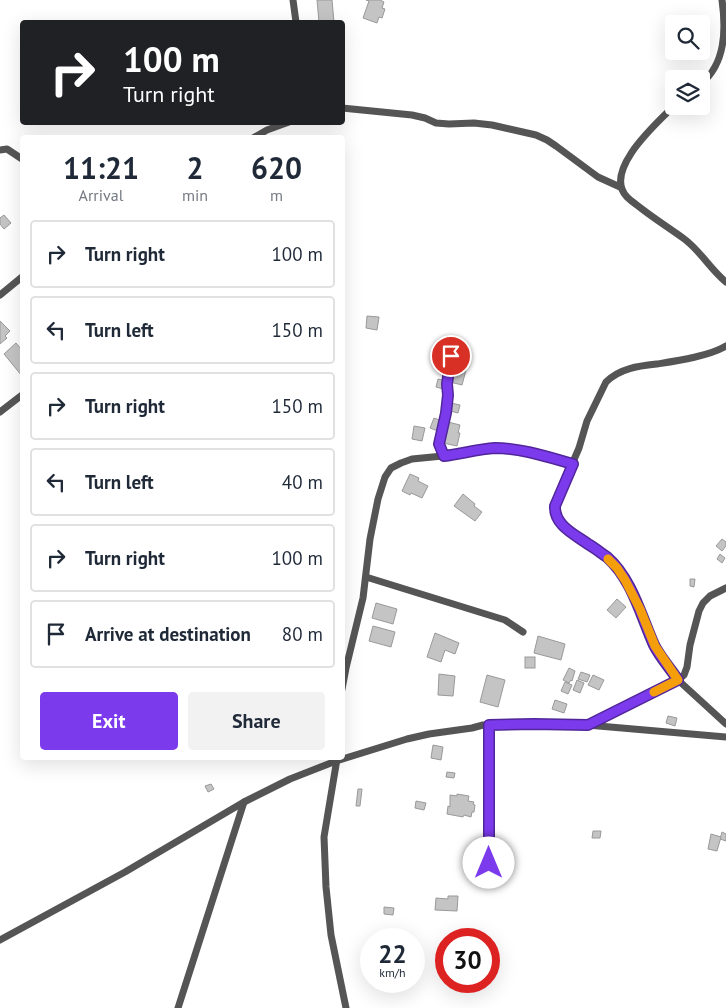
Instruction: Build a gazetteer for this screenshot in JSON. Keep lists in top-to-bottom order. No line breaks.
{"page":{"turn":["100 m","Turn right"],"eta":["11:21","Arrival","2","min","620","m"],"list":[{"name":"Turn right","value":"100 m"},{"name":"Turn left","value":"150 m"},{"name":"Turn right","value":"150 m"},{"name":"Turn left","value":"40 m"},{"name":"Turn right","value":"100 m"},{"name":"Arrive at destination","value":"80 m"}],"buttons":["Exit","Share"],"speed":"22 km/h","limit":"30"}}
